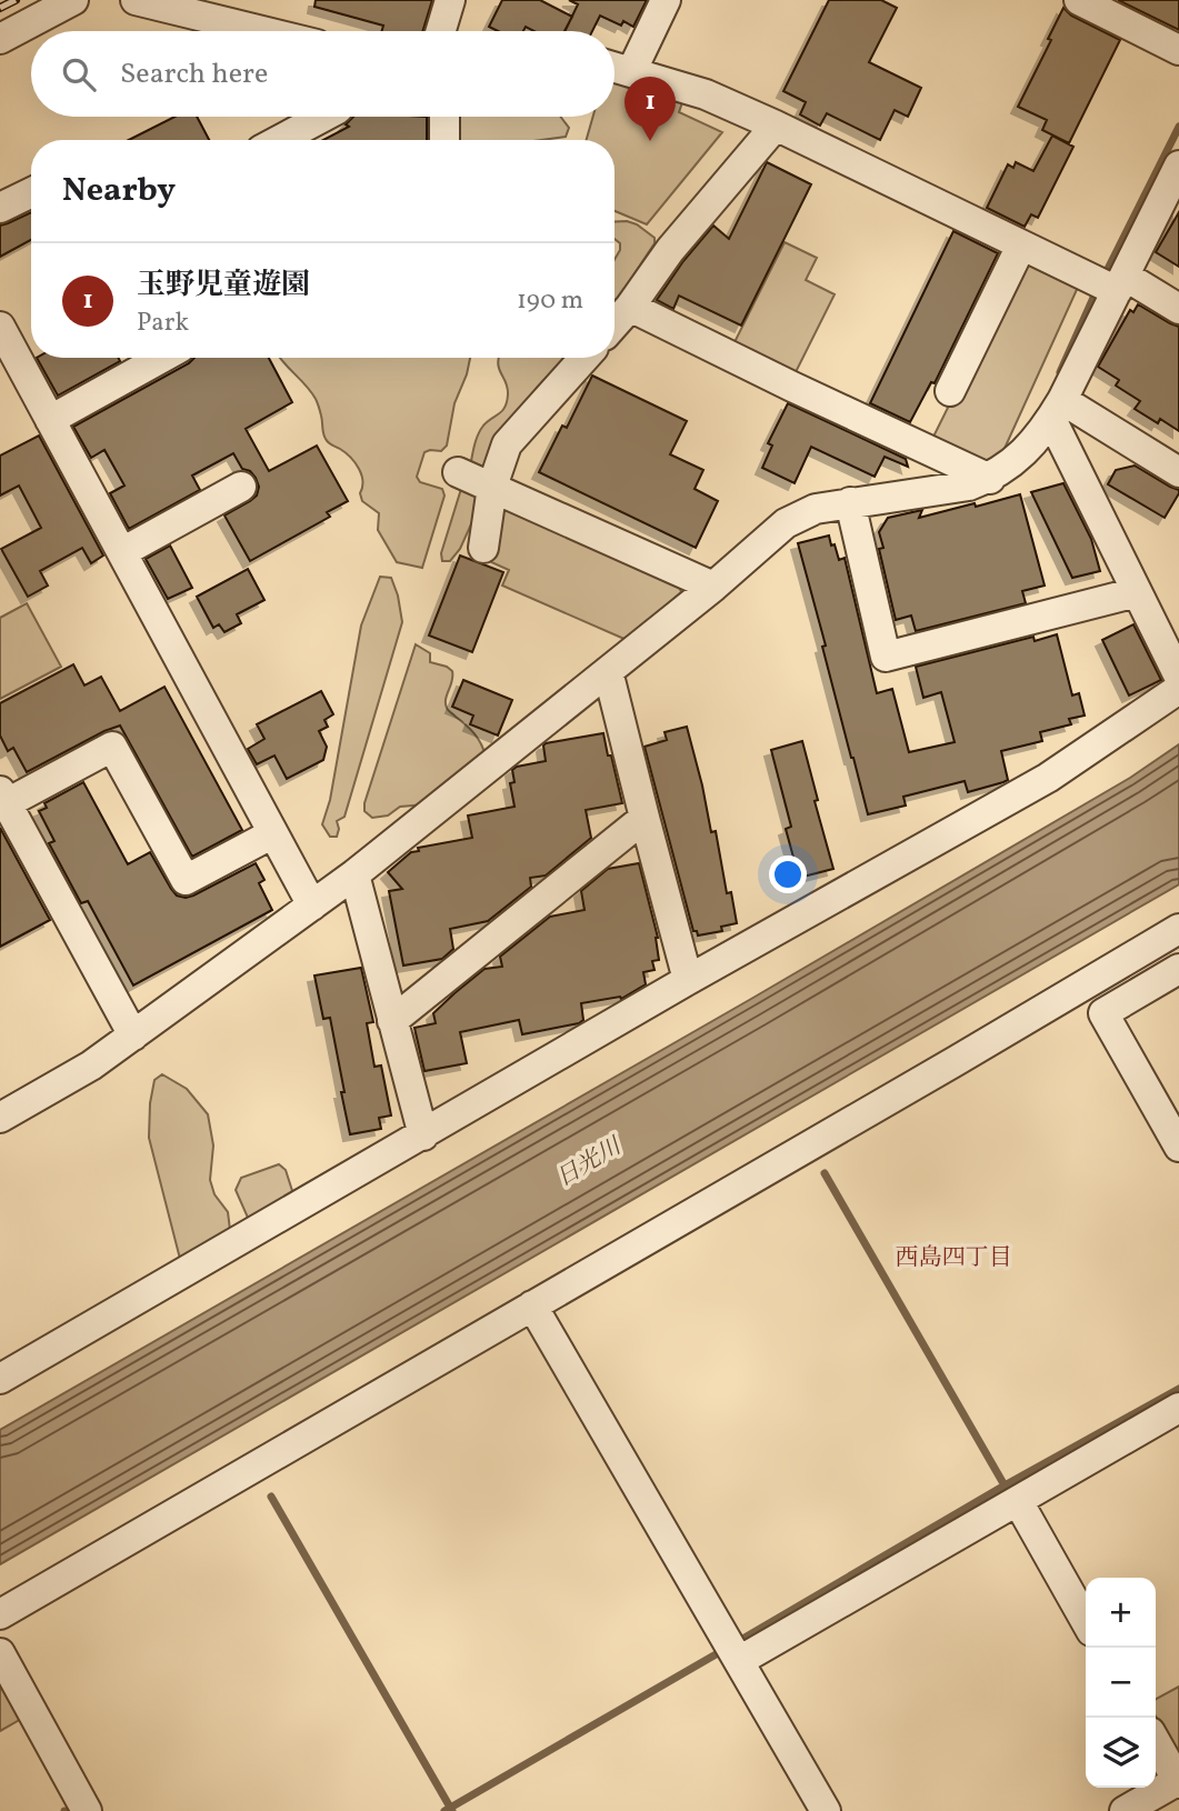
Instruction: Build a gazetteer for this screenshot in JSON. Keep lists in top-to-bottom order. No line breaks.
{"districts":["西島四丁目"],"water":["日光川"],"page":{"search":"Search here","pins":"1","heading":"Nearby","list":[{"mark":"1","name":"玉野児童遊園","note":"Park","value":"190 m"}],"map_buttons":["+","−"]}}
